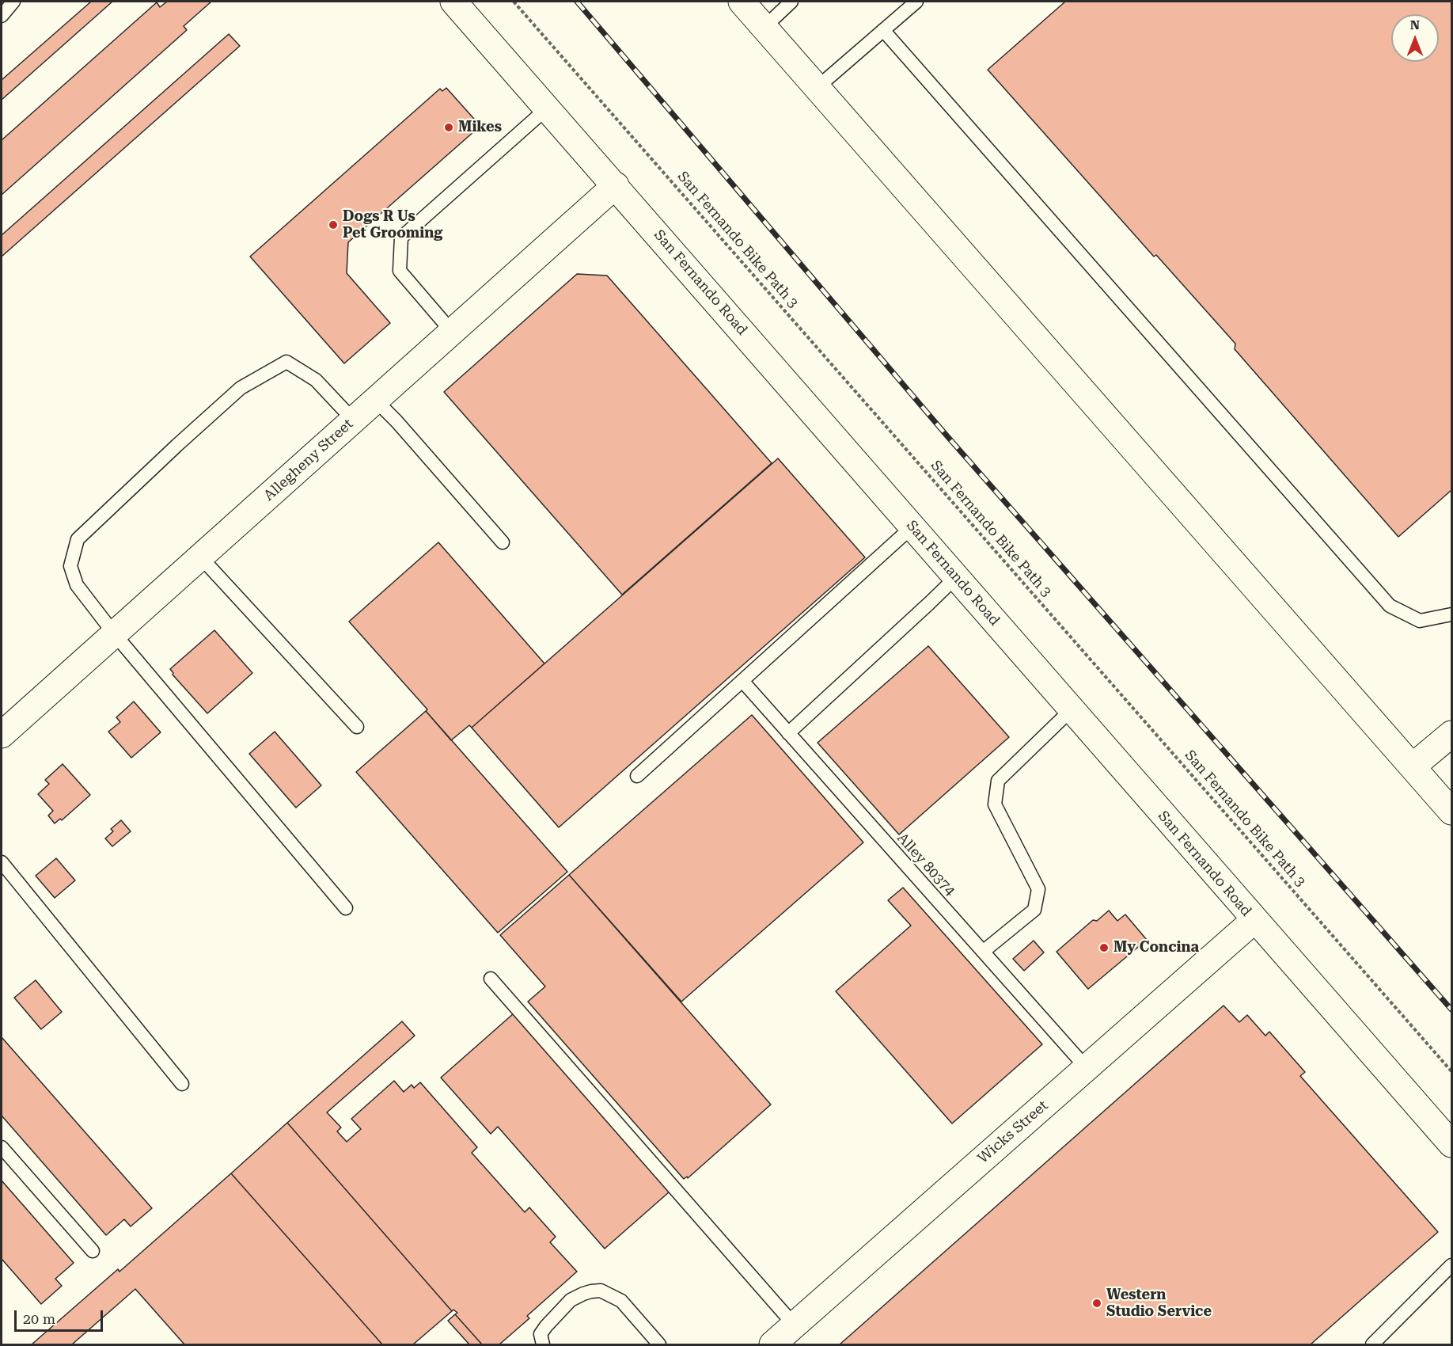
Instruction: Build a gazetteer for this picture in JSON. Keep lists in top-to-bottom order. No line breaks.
{"streets":{"street":["San Fernando Road","Allegheny Street","Wicks Street"],"lane":["Alley 80374"],"path":["San Fernando Bike Path 3"]},"crossings":[["San Fernando Road","Allegheny Street"],["San Fernando Road","Wicks Street"],["Alley 80374","Wicks Street"]],"places":["Mikes","Dogs R Us Pet Grooming","My Concina","Western Studio Service"],"scale_bar":"20 m","north":"top"}
